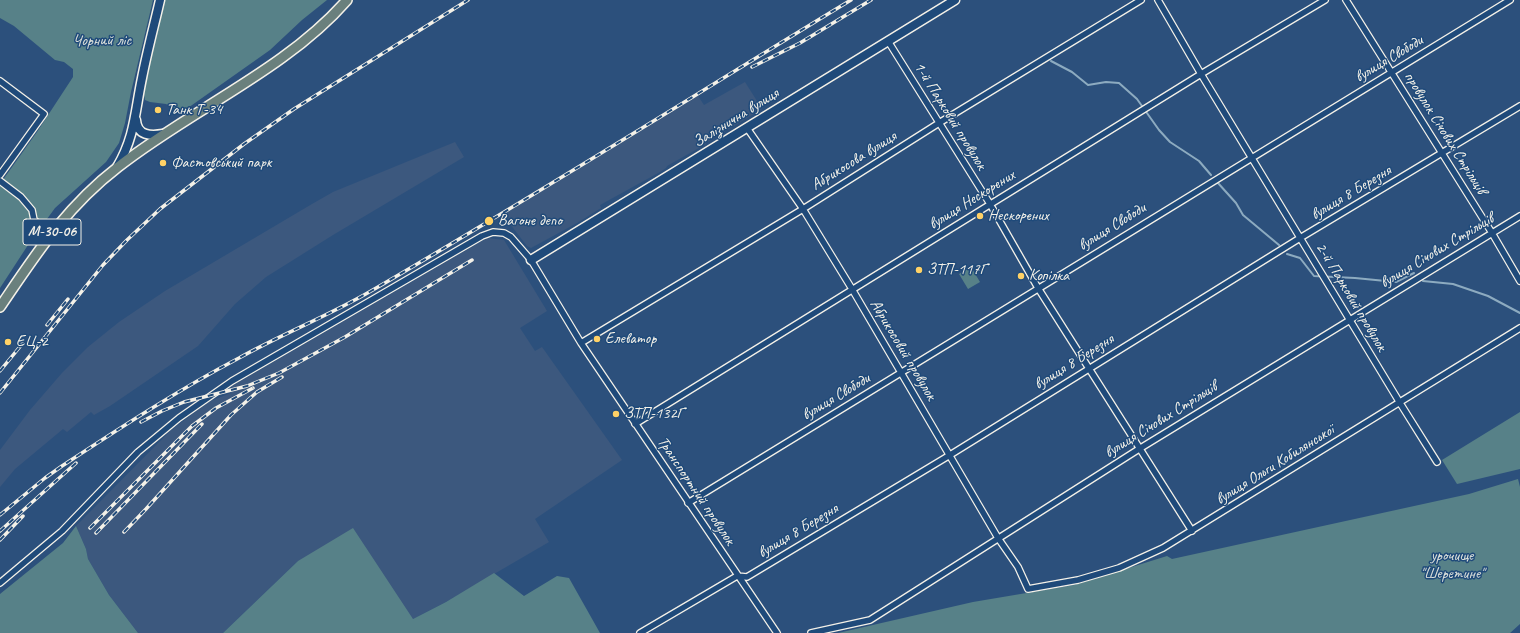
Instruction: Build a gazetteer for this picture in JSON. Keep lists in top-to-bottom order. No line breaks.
{"streets":{"main road":["М-30-06"],"street":["вулиця Свободи","1-й Парковий провулок","Залізнична вулиця","провулок Січових Стрільців","Абрикосова вулиця","вулиця 8 Березня","вулиця Нескорених","вулиця Січових Стрільців","2-й Парковий провулок","Абрикосовий провулок","вулиця Ольги Кобилянської","Транспортний провулок"]},"crossings":[["вулиця Свободи","1-й Парковий провулок"],["вулиця Свободи","провулок Січових Стрільців"],["вулиця Свободи","2-й Парковий провулок"],["вулиця Свободи","Абрикосовий провулок"],["вулиця Свободи","Транспортний провулок"],["1-й Парковий провулок","Залізнична вулиця"],["1-й Парковий провулок","Абрикосова вулиця"],["1-й Парковий провулок","вулиця 8 Березня"],["1-й Парковий провулок","вулиця Нескорених"],["1-й Парковий провулок","вулиця Січових Стрільців"],["1-й Парковий провулок","вулиця Ольги Кобилянської"],["Залізнична вулиця","Абрикосовий провулок"],["Залізнична вулиця","Транспортний провулок"],["провулок Січових Стрільців","вулиця 8 Березня"],["провулок Січових Стрільців","вулиця Січових Стрільців"],["Абрикосова вулиця","Абрикосовий провулок"],["Абрикосова вулиця","Транспортний провулок"],["вулиця 8 Березня","2-й Парковий провулок"],["вулиця 8 Березня","Абрикосовий провулок"],["вулиця 8 Березня","Транспортний провулок"],["вулиця Нескорених","2-й Парковий провулок"],["вулиця Нескорених","Абрикосовий провулок"],["вулиця Нескорених","Транспортний провулок"],["вулиця Січових Стрільців","2-й Парковий провулок"],["вулиця Січових Стрільців","Абрикосовий провулок"],["2-й Парковий провулок","вулиця Ольги Кобилянської"],["Абрикосовий провулок","вулиця Ольги Кобилянської"]],"parks":["Чорний ліс","урочище \"Шеретине\""],"places":["Танк Т-34","Фастовський парк","Нескорених","Вагоне депо","ЗТП-117Г","Копілка","Елеватор","ЕЦ-2","ЗТП-132Г"]}
